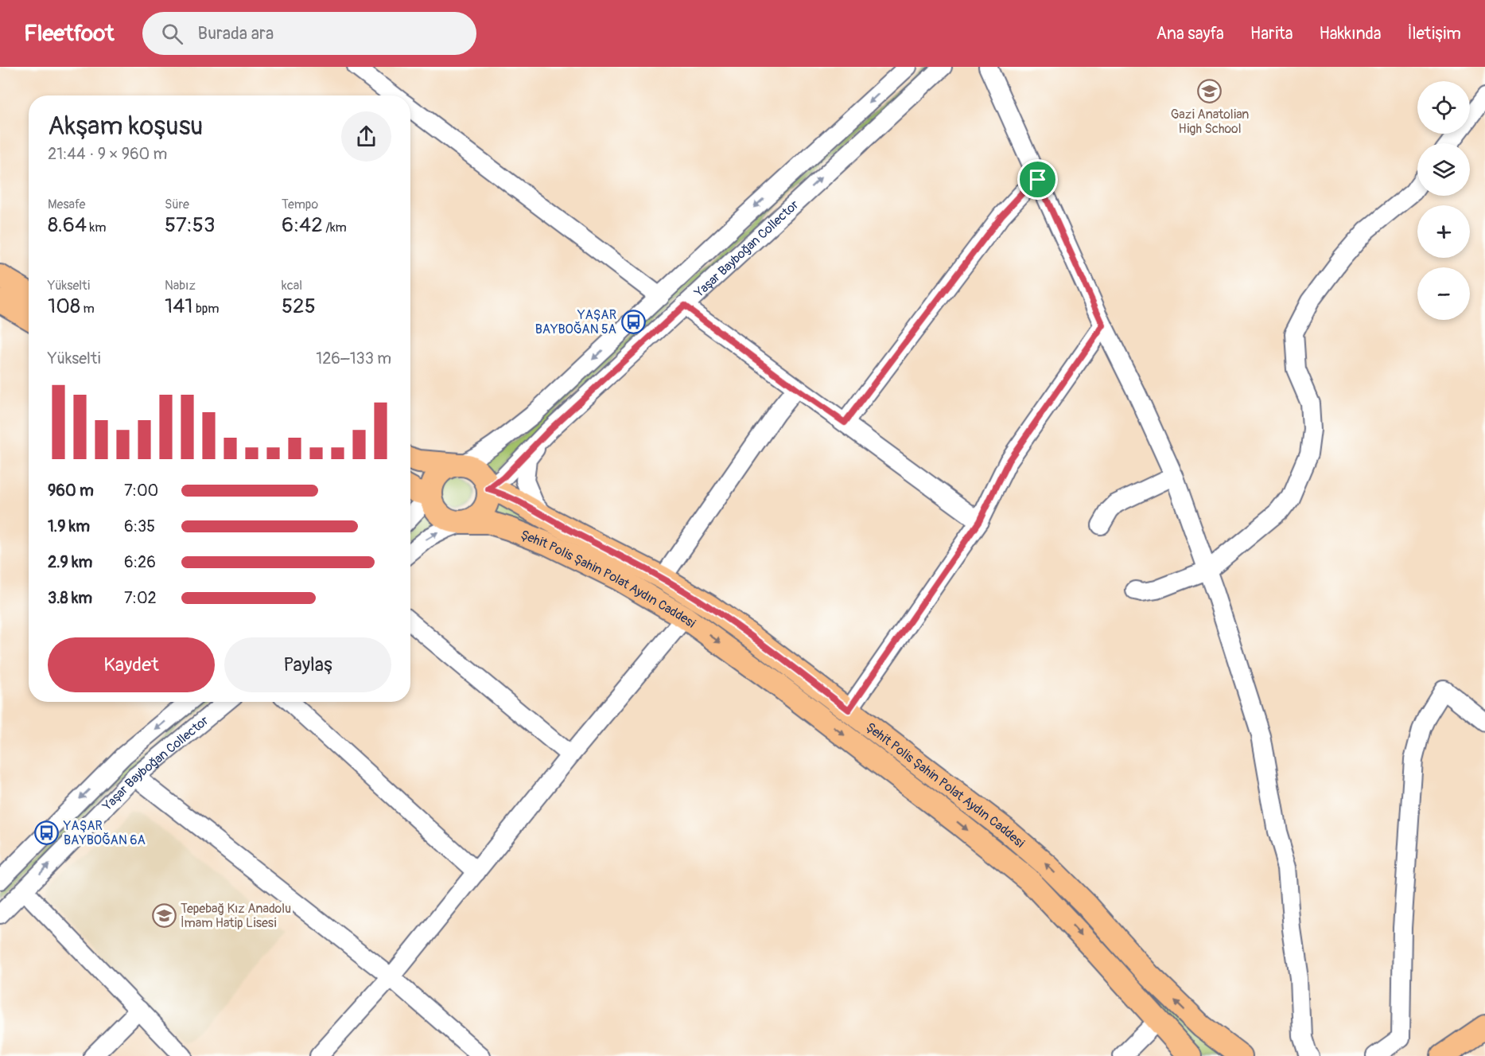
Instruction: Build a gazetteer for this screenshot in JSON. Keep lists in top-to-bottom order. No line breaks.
{"streets":{"main road":["Şehit Polis Şahin Polat Aydın Caddesi"],"street":["Yaşar Bayboğan Collector"]},"crossings":[["Yaşar Bayboğan Collector","Şehit Polis Şahin Polat Aydın Caddesi"]],"places":{"school or university":["Gazi Anatolian High School","Tepebağ Kız Anadolu İmam Hatip Lisesi"],"bus stop":["YAŞAR BAYBOĞAN 5A","YAŞAR BAYBOĞAN 6A"]},"page":{"header":"Fleetfoot","search":"Burada ara","nav":["Ana sayfa","Harita","Hakkında","İletişim"],"map_buttons":["+","−"],"heading":["Akşam koşusu","21:44 · 9 × 960 m"],"stats":[["Mesafe","8.64 km"],["Süre","57:53"],["Tempo","6:42 /km"],["Yükselti","108 m"],["Nabız","141 bpm"],["kcal","525"]],"chart":["Yükselti","126–133 m"],"list":[{"name":"960 m","note":"7:00"},{"name":"1.9 km","note":"6:35"},{"name":"2.9 km","note":"6:26"},{"name":"3.8 km","note":"7:02"}],"buttons":["Kaydet","Paylaş"]}}
